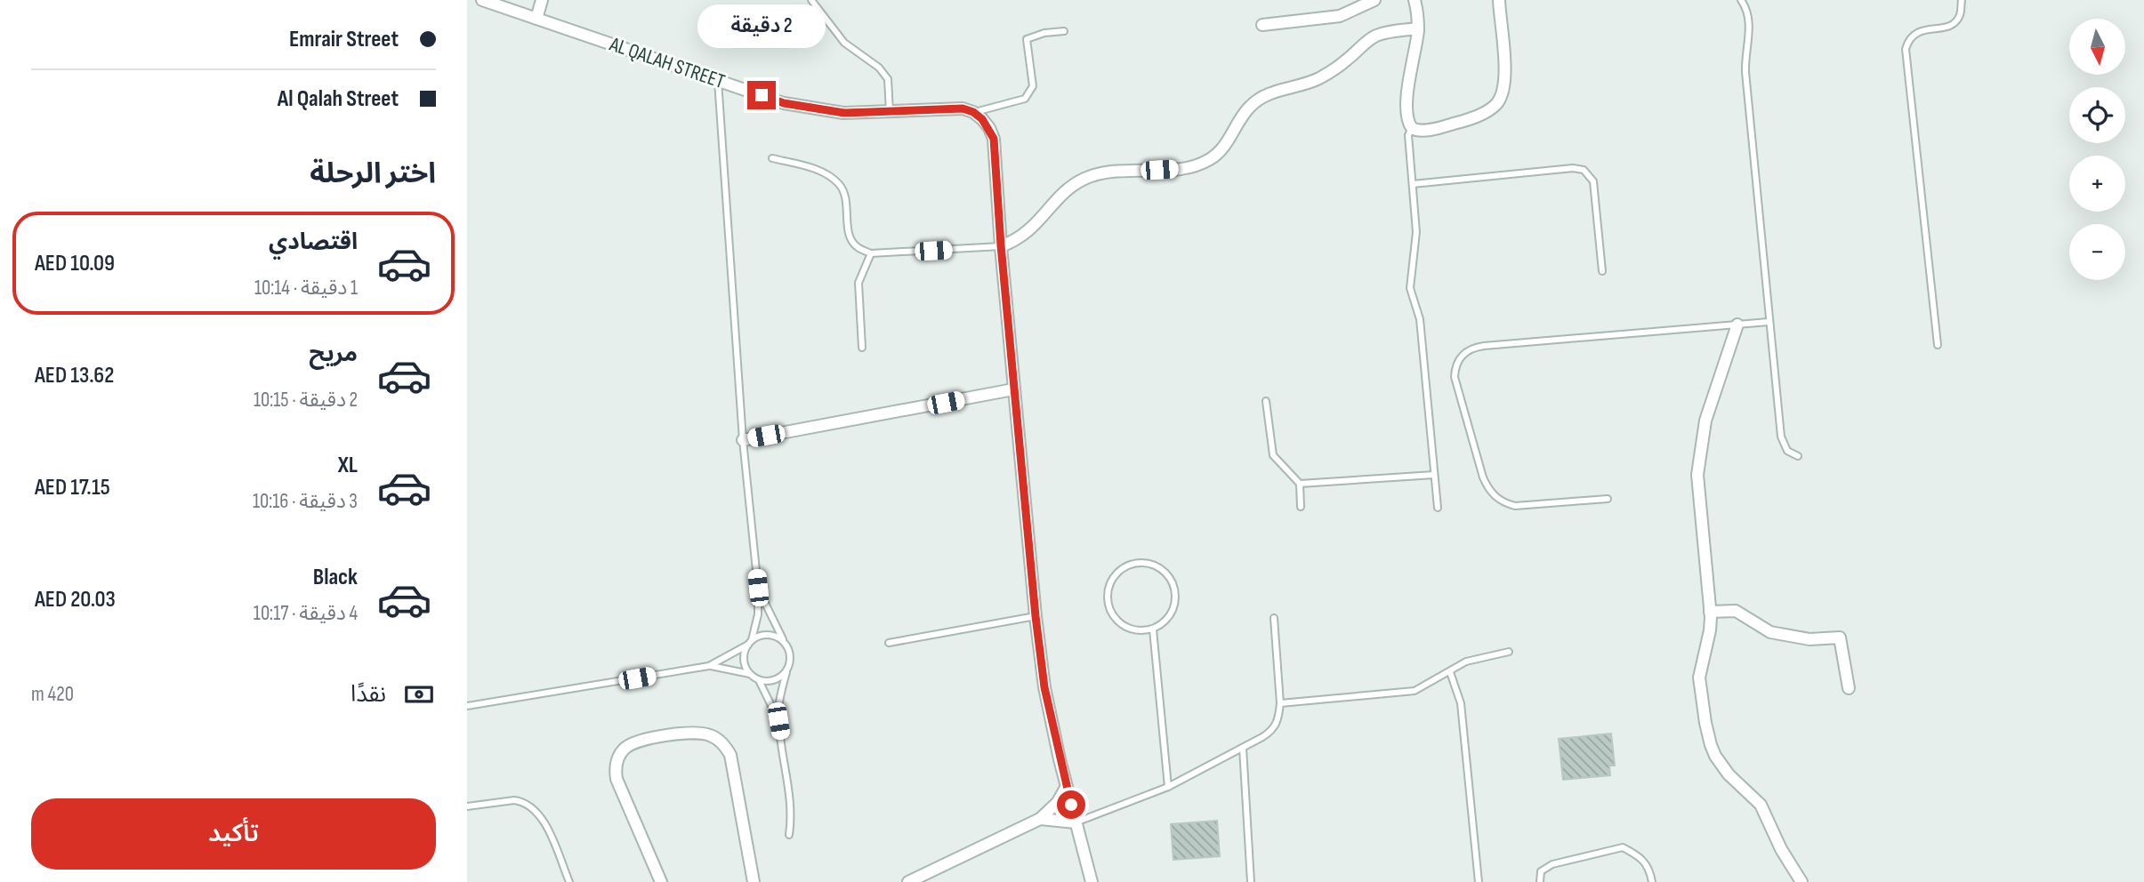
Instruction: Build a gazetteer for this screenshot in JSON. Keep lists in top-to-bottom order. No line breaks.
{"streets":{"street":["AL QALAH STREET"]},"north":"bottom","page":{"banner":["Emrair Street","Al Qalah Street"],"bubble":"2 دقيقة","map_buttons":["+","−"],"heading":"اختر الرحلة","list":[{"name":"اقتصادي","note":"1 دقيقة · 10:14","value":"AED 10.09"},{"name":"مريح","note":"2 دقيقة · 10:15","value":"AED 13.62"},{"name":"XL","note":"3 دقيقة · 10:16","value":"AED 17.15"},{"name":"Black","note":"4 دقيقة · 10:17","value":"AED 20.03"}],"pay":["نقدًا","420 m"],"buttons":"تأكيد"}}
